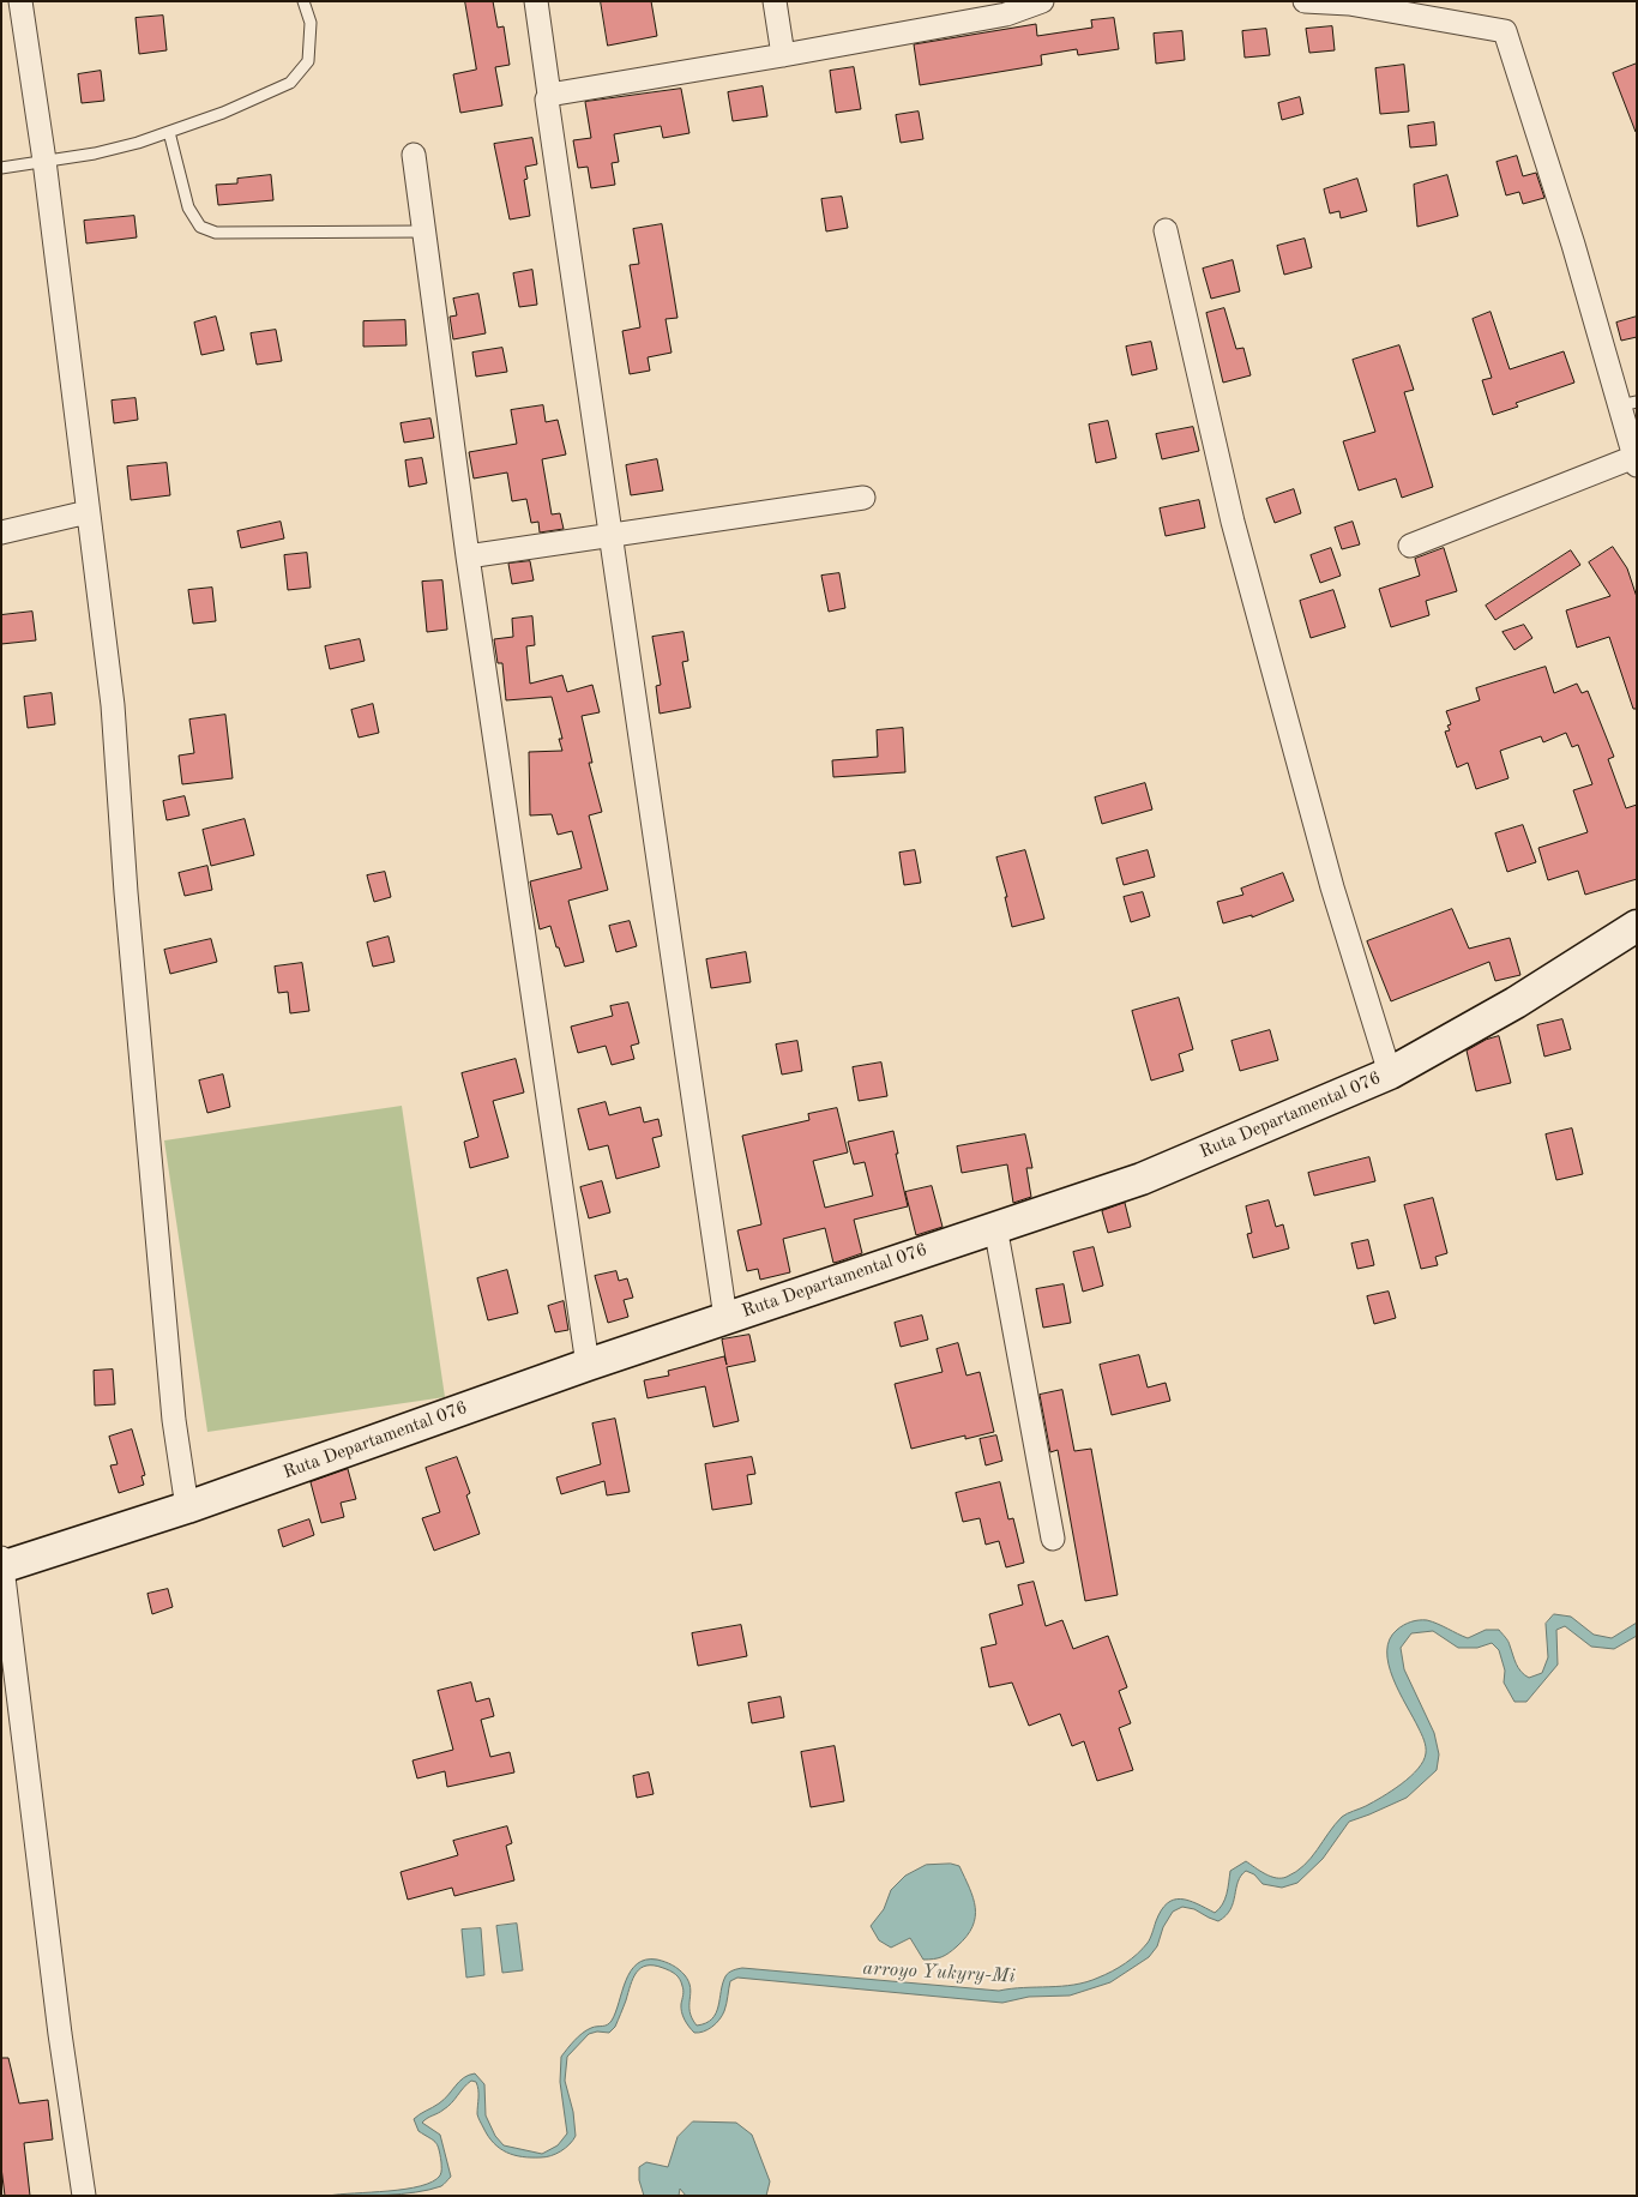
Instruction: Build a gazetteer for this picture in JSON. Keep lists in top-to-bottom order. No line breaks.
{"streets":{"main road":["Ruta Departamental 076"]},"water":["arroyo Yukyry-Mi"]}
